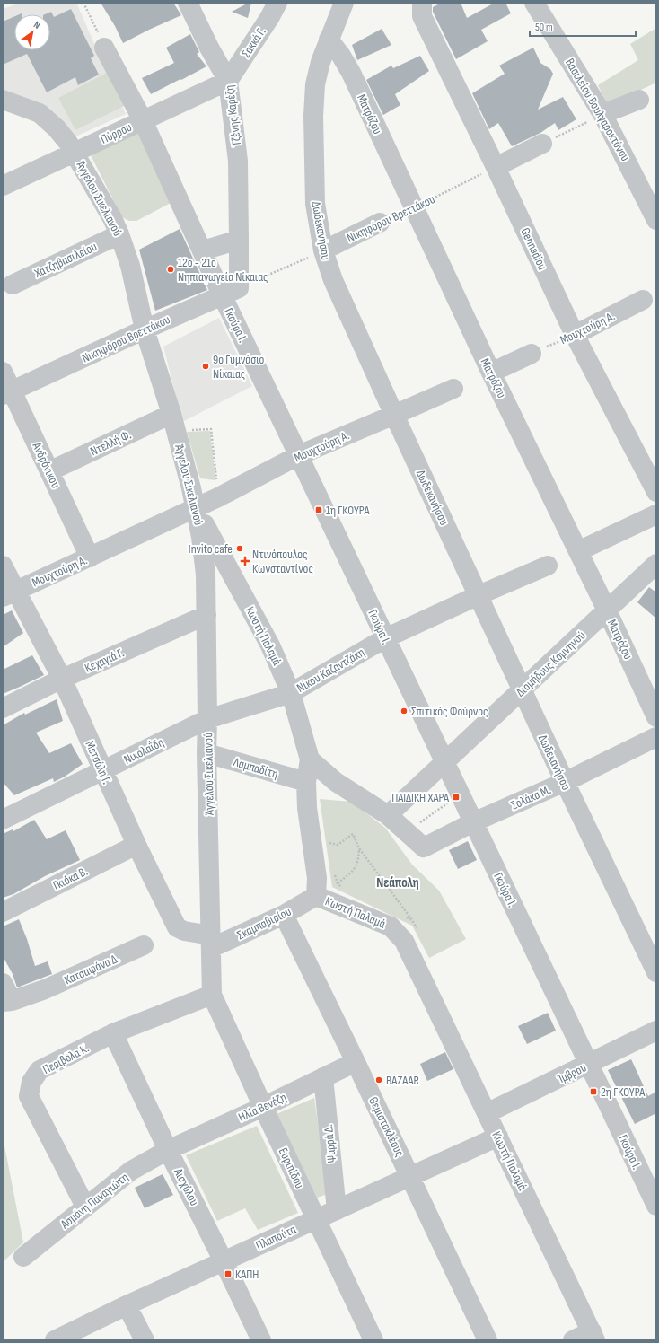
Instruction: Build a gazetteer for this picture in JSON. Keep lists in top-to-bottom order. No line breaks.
{"streets":{"street":["Σακκά Γ.","Βασιλείου Βουλγαροκτόνου","Ματρόζου","Τζένης Καρέζη","Πύρρου","Άγγελου Σικελιανού","Νικηφόρου Βρεττάκου","Δωδεκανήσου","Gennadiou","Χατζηβασιλείου","Γκούρα Ι.","Μουχτούρη Α.","Ντελλή Φ.","Ανδρόνικου","Κωστή Παλαμά","Κεχαγιά Γ.","Διομήδους Κομνηνού","Νίκου Καζαντζάκη","Νικολαΐδη","Μετσόλη Γ.","Λαμπαδίτη","Σολάκα Μ.","Γκιόκα Β.","Σκαμπαβιρίου","Κατσαφάνα Δ.","Περιβόλα Κ.","Ίμβρου","Ηλία Βενέζη","Θεμιστοκλέους","Ψαρρά Δ.","Ευριπίδου","Αισχύλου","Ασμάνη Παναγιώτη","Πλαπούτα"]},"crossings":[["Σακκά Γ.","Τζένης Καρέζη"],["Σακκά Γ.","Πύρρου"],["Ματρόζου","Νικηφόρου Βρεττάκου"],["Ματρόζου","Δωδεκανήσου"],["Ματρόζου","Διομήδους Κομνηνού"],["Τζένης Καρέζη","Πύρρου"],["Τζένης Καρέζη","Νικηφόρου Βρεττάκου"],["Τζένης Καρέζη","Γκούρα Ι."],["Πύρρου","Άγγελου Σικελιανού"],["Πύρρου","Γκούρα Ι."],["Άγγελου Σικελιανού","Νικηφόρου Βρεττάκου"],["Άγγελου Σικελιανού","Χατζηβασιλείου"],["Άγγελου Σικελιανού","Μουχτούρη Α."],["Άγγελου Σικελιανού","Ντελλή Φ."],["Άγγελου Σικελιανού","Κωστή Παλαμά"],["Άγγελου Σικελιανού","Κεχαγιά Γ."],["Άγγελου Σικελιανού","Νίκου Καζαντζάκη"],["Άγγελου Σικελιανού","Νικολαΐδη"],["Άγγελου Σικελιανού","Μετσόλη Γ."],["Άγγελου Σικελιανού","Λαμπαδίτη"],["Άγγελου Σικελιανού","Σκαμπαβιρίου"],["Άγγελου Σικελιανού","Περιβόλα Κ."],["Άγγελου Σικελιανού","Ευριπίδου"],["Νικηφόρου Βρεττάκου","Δωδεκανήσου"],["Νικηφόρου Βρεττάκου","Gennadiou"],["Νικηφόρου Βρεττάκου","Γκούρα Ι."],["Νικηφόρου Βρεττάκου","Ανδρόνικου"],["Δωδεκανήσου","Μουχτούρη Α."],["Δωδεκανήσου","Διομήδους Κομνηνού"],["Δωδεκανήσου","Νίκου Καζαντζάκη"],["Δωδεκανήσου","Σολάκα Μ."],["Gennadiou","Μουχτούρη Α."],["Γκούρα Ι.","Μουχτούρη Α."],["Γκούρα Ι.","Διομήδους Κομνηνού"],["Γκούρα Ι.","Νίκου Καζαντζάκη"],["Γκούρα Ι.","Σολάκα Μ."],["Γκούρα Ι.","Ίμβρου"],["Μουχτούρη Α.","Ανδρόνικου"],["Μουχτούρη Α.","Κωστή Παλαμά"],["Μουχτούρη Α.","Μετσόλη Γ."],["Ντελλή Φ.","Ανδρόνικου"],["Κωστή Παλαμά","Νίκου Καζαντζάκη"],["Κωστή Παλαμά","Λαμπαδίτη"],["Κωστή Παλαμά","Σκαμπαβιρίου"],["Κωστή Παλαμά","Ίμβρου"],["Κωστή Παλαμά","Πλαπούτα"],["Κεχαγιά Γ.","Μετσόλη Γ."],["Νίκου Καζαντζάκη","Νικολαΐδη"],["Νικολαΐδη","Μετσόλη Γ."],["Μετσόλη Γ.","Γκιόκα Β."],["Μετσόλη Γ.","Σκαμπαβιρίου"],["Σκαμπαβιρίου","Θεμιστοκλέους"],["Περιβόλα Κ.","Ευριπίδου"],["Περιβόλα Κ.","Αισχύλου"],["Περιβόλα Κ.","Ασμάνη Παναγιώτη"],["Ηλία Βενέζη","Θεμιστοκλέους"],["Ηλία Βενέζη","Ψαρρά Δ."],["Ηλία Βενέζη","Ευριπίδου"],["Ηλία Βενέζη","Αισχύλου"],["Ηλία Βενέζη","Ασμάνη Παναγιώτη"],["Θεμιστοκλέους","Πλαπούτα"],["Ψαρρά Δ.","Πλαπούτα"],["Ευριπίδου","Πλαπούτα"],["Αισχύλου","Ασμάνη Παναγιώτη"],["Αισχύλου","Πλαπούτα"]],"districts":["Νεάπολη"],"places":{"other":["12ο - 21ο Νηπιαγωγεία Νίκαιας","9ο Γυμνάσιο Νίκαιας","Invito cafe","Σπιτικός Φούρνος","BAZAAR"],"transit":["1η ΓΚΟΥΡΑ","ΠΑΙΔΙΚΗ ΧΑΡΑ","2η ΓΚΟΥΡΑ","ΚΑΠΗ"],"health":["Ντινόπουλος Κωνσταντίνος"]},"scale_bar":"50 m","north":"top right"}
